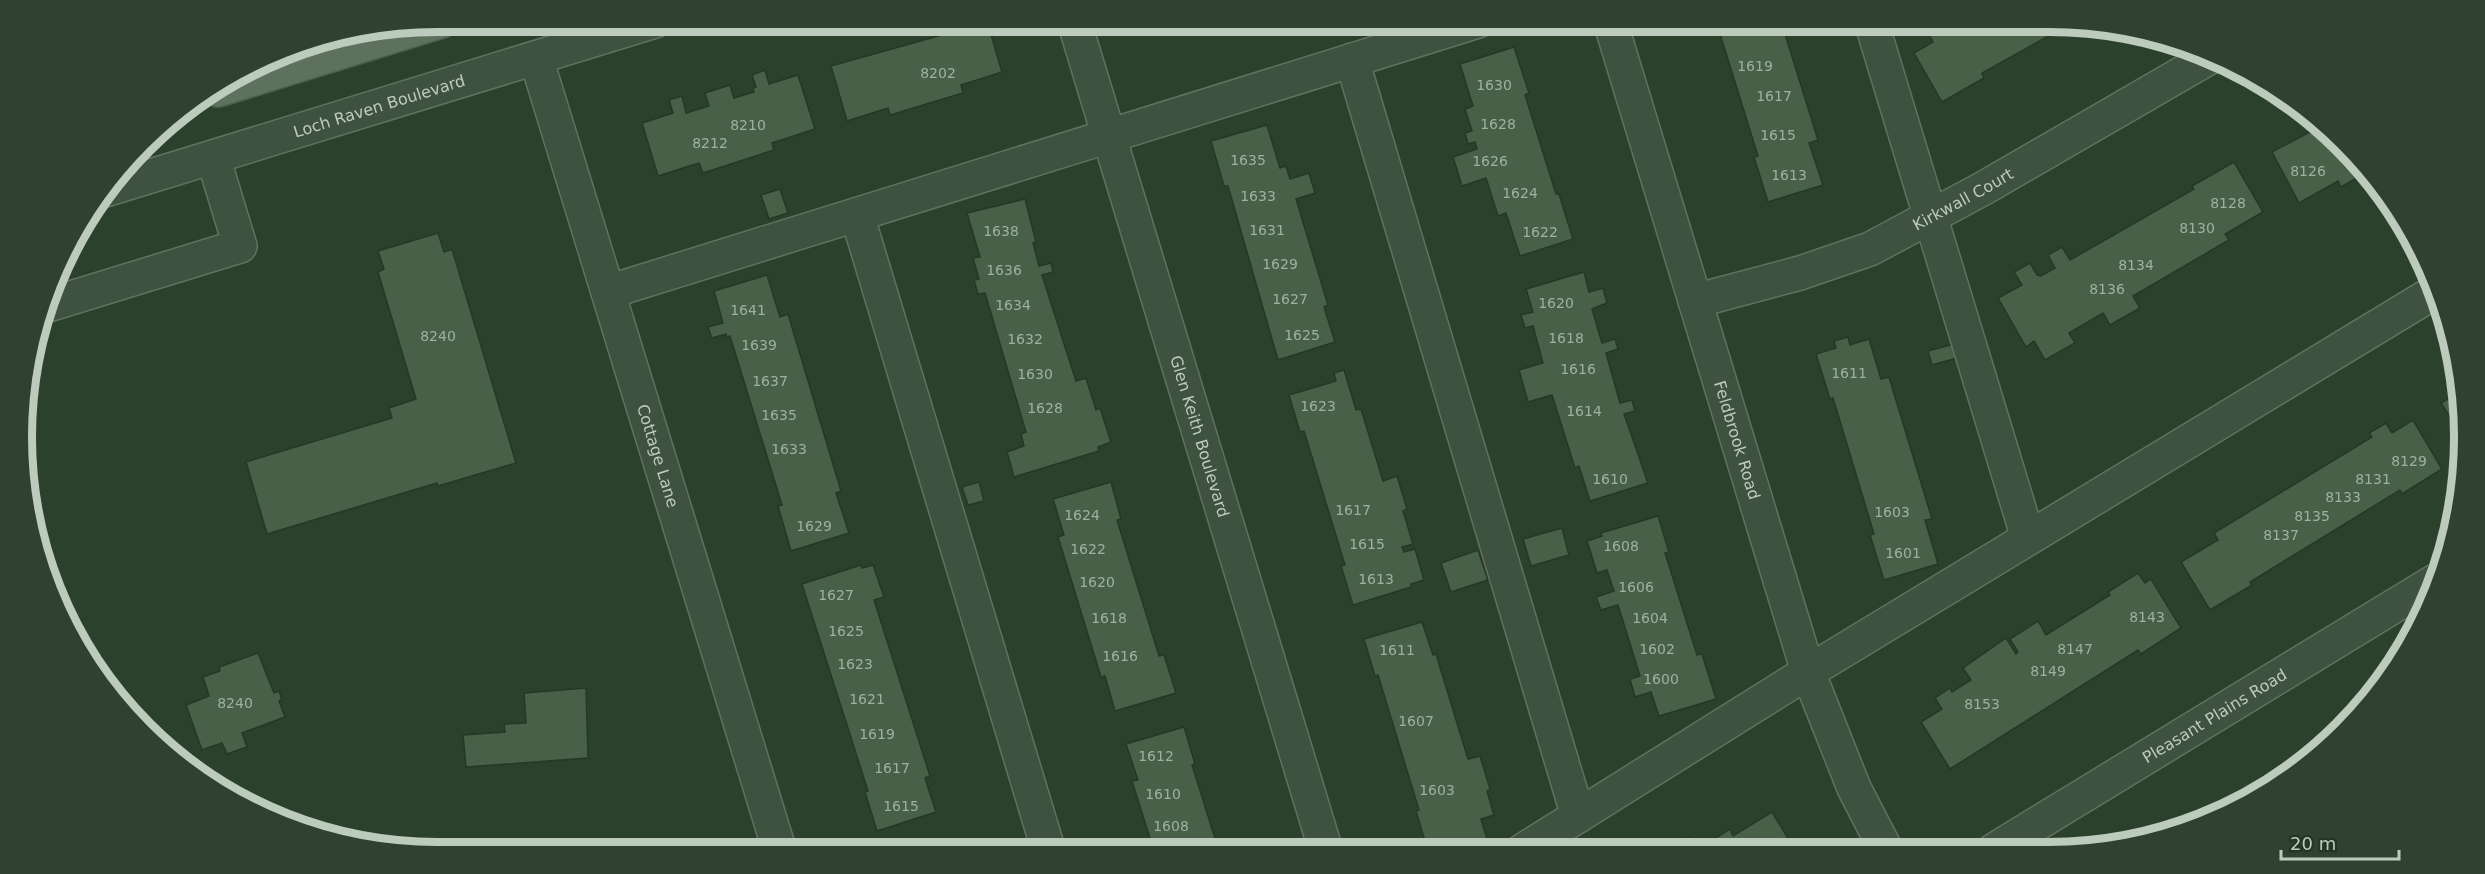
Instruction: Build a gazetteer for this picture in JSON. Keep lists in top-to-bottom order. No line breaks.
{"streets":{"street":["Loch Raven Boulevard","Kirkwall Court","Glen Keith Boulevard","Feldbrook Road","Cottage Lane","Pleasant Plains Road"]},"crossings":[["Loch Raven Boulevard","Cottage Lane"],["Kirkwall Court","Feldbrook Road"]],"house_numbers":["1619","8202","1630","1617","1628","8210","1615","8212","1635","1626","8126","1613","1624","1633","8128","8130","1631","1638","1622","1629","8134","1636","8136","1627","1620","1634","1641","1625","8240","1618","1632","1639","1616","1611","1630","1637","1623","1628","1614","1635","1633","8129","1610","8131","8133","1617","1603","1624","8135","1629","8137","1615","1608","1622","1601","1613","1620","1606","1627","8143","1618","1604","1625","1602","8147","1611","1616","1623","8149","1600","1621","8240","8153","1607","1619","1612","1617","1603","1610","1615","1608"],"scale_bar":"20 m"}
